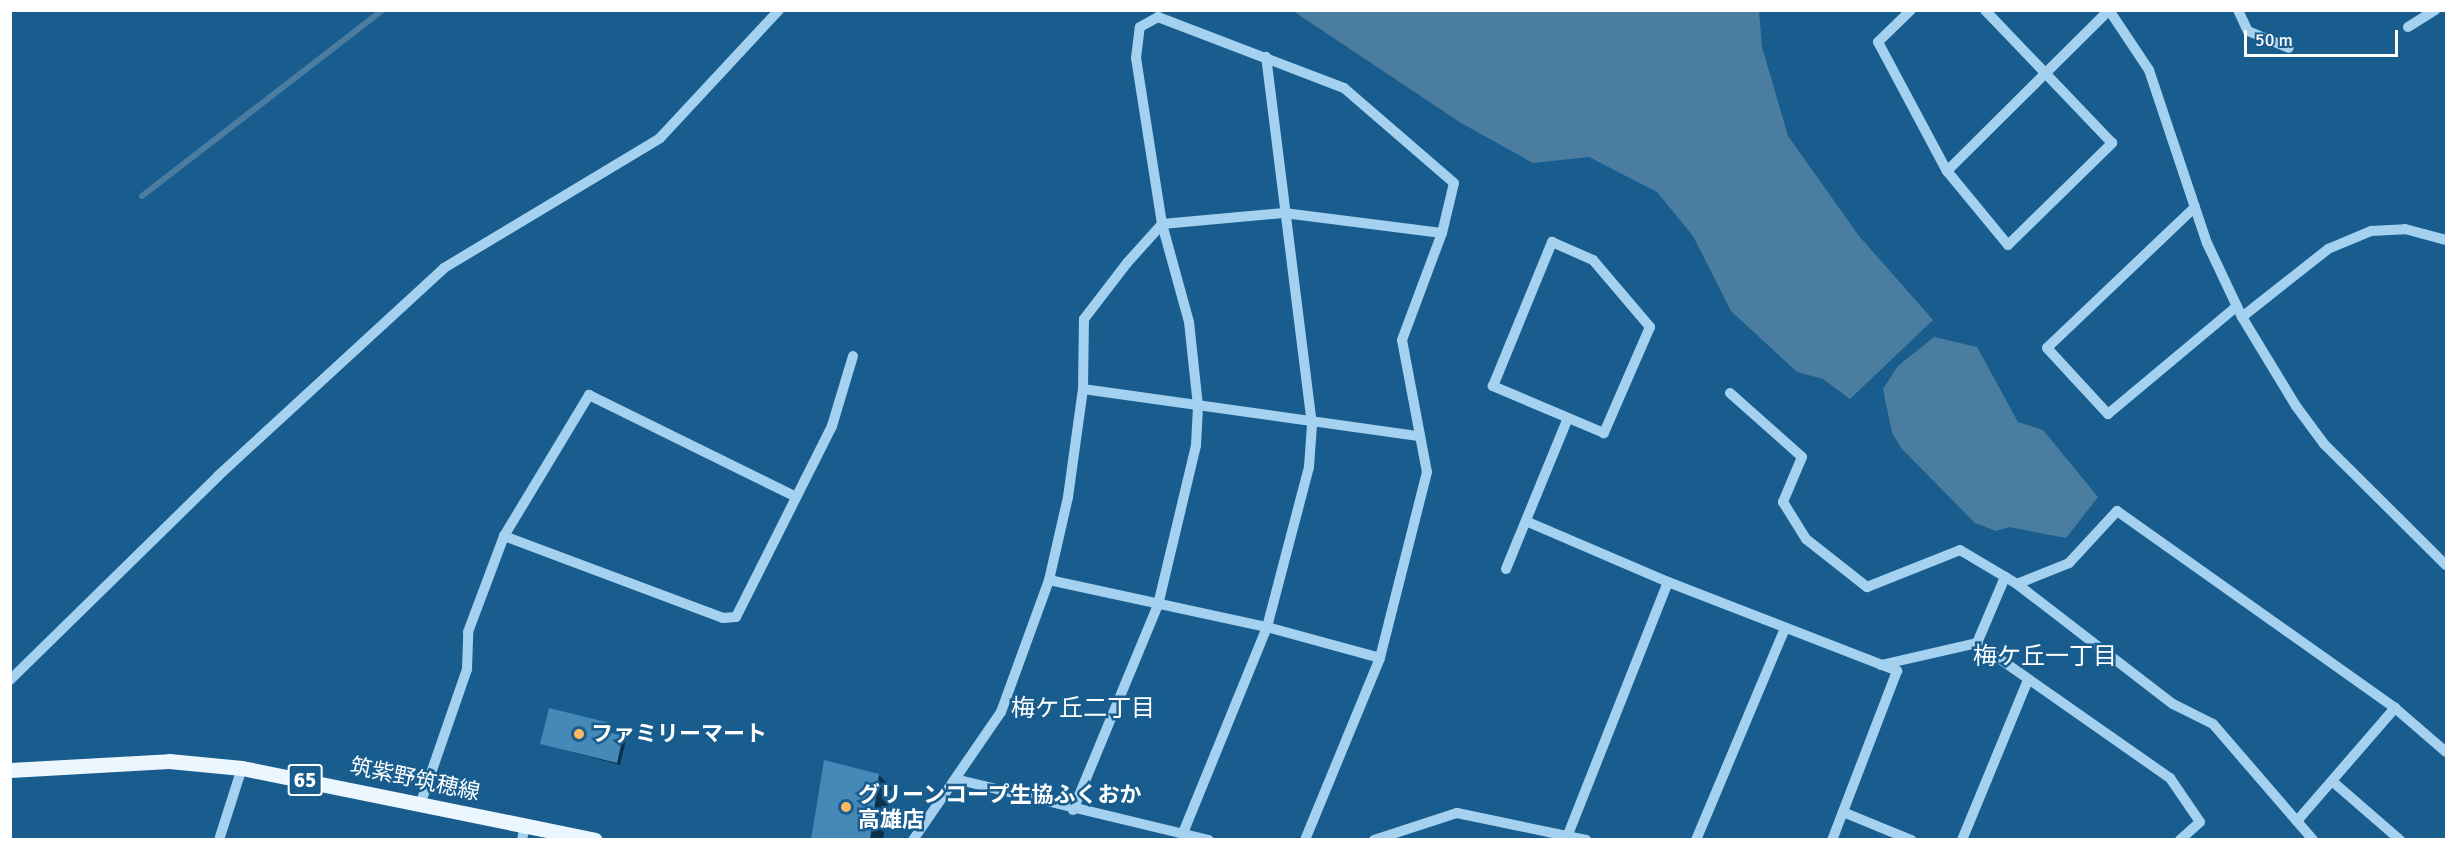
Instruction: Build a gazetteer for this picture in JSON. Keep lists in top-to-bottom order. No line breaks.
{"streets":{"main road":["筑紫野筑穂線","65"]},"districts":["梅ケ丘一丁目","梅ケ丘二丁目"],"places":["ファミリーマート","グリーンコープ生協ふくおか 高雄店"],"scale_bar":"50 m"}
